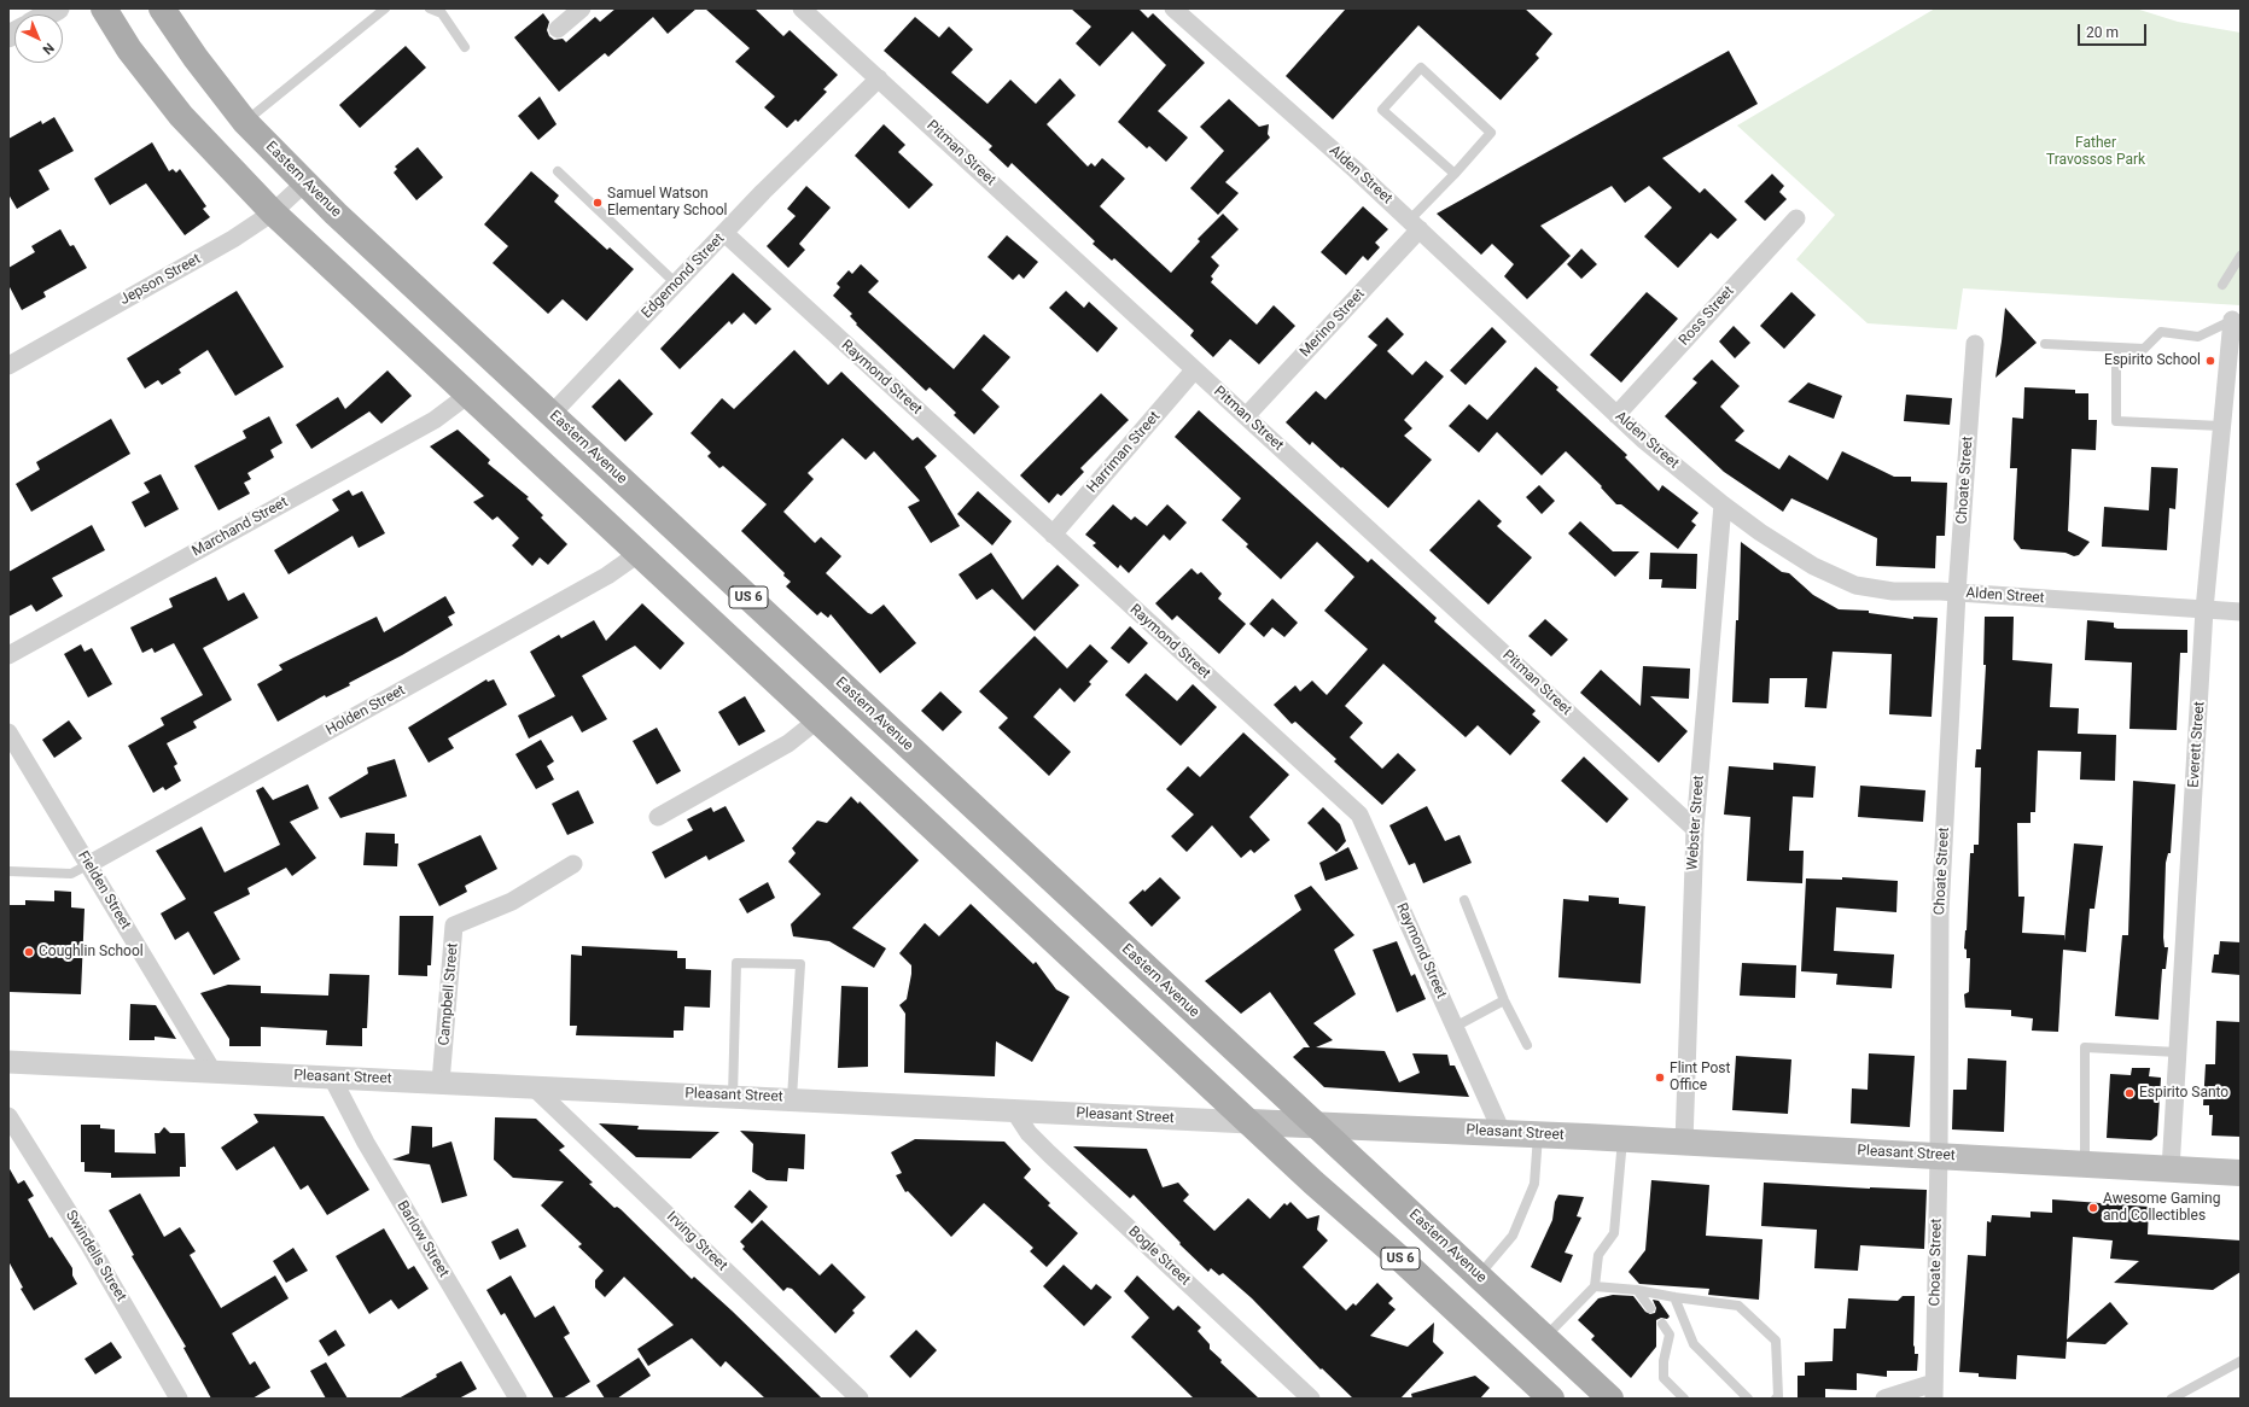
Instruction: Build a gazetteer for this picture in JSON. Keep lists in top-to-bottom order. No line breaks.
{"streets":{"main road":["Eastern Avenue","US 6","Pleasant Street"],"street":["Pitman Street","Alden Street","Edgemond Street","Jepson Street","Ross Street","Merino Street","Raymond Street","Harriman Street","Choate Street","Marchand Street","Holden Street","Everett Street","Webster Street","Fielden Street","Campbell Street","Barlow Street","Irving Street","Swindells Street","Bogle Street"]},"crossings":[["Pitman Street","Edgemond Street"],["Pitman Street","Merino Street"],["Pitman Street","Harriman Street"],["Pitman Street","Webster Street"],["Alden Street","Ross Street"],["Alden Street","Merino Street"],["Alden Street","Choate Street"],["Alden Street","Everett Street"],["Alden Street","Webster Street"],["Eastern Avenue","Edgemond Street"],["Eastern Avenue","Jepson Street"],["Eastern Avenue","Pleasant Street"],["Edgemond Street","Raymond Street"],["Jepson Street","US 6"],["Raymond Street","Harriman Street"],["Raymond Street","Pleasant Street"],["Choate Street","Pleasant Street"],["Marchand Street","US 6"],["US 6","Holden Street"],["US 6","Pleasant Street"],["Holden Street","Fielden Street"],["Everett Street","Pleasant Street"],["Webster Street","Pleasant Street"],["Fielden Street","Pleasant Street"],["Campbell Street","Pleasant Street"],["Pleasant Street","Barlow Street"],["Pleasant Street","Irving Street"],["Pleasant Street","Bogle Street"]],"parks":["Father Travossos Park"],"places":["Samuel Watson Elementary School","Espirito School","Coughlin School","Flint Post Office","Espirito Santo","Awesome Gaming and Collectibles"],"scale_bar":"20 m","north":"bottom right"}
